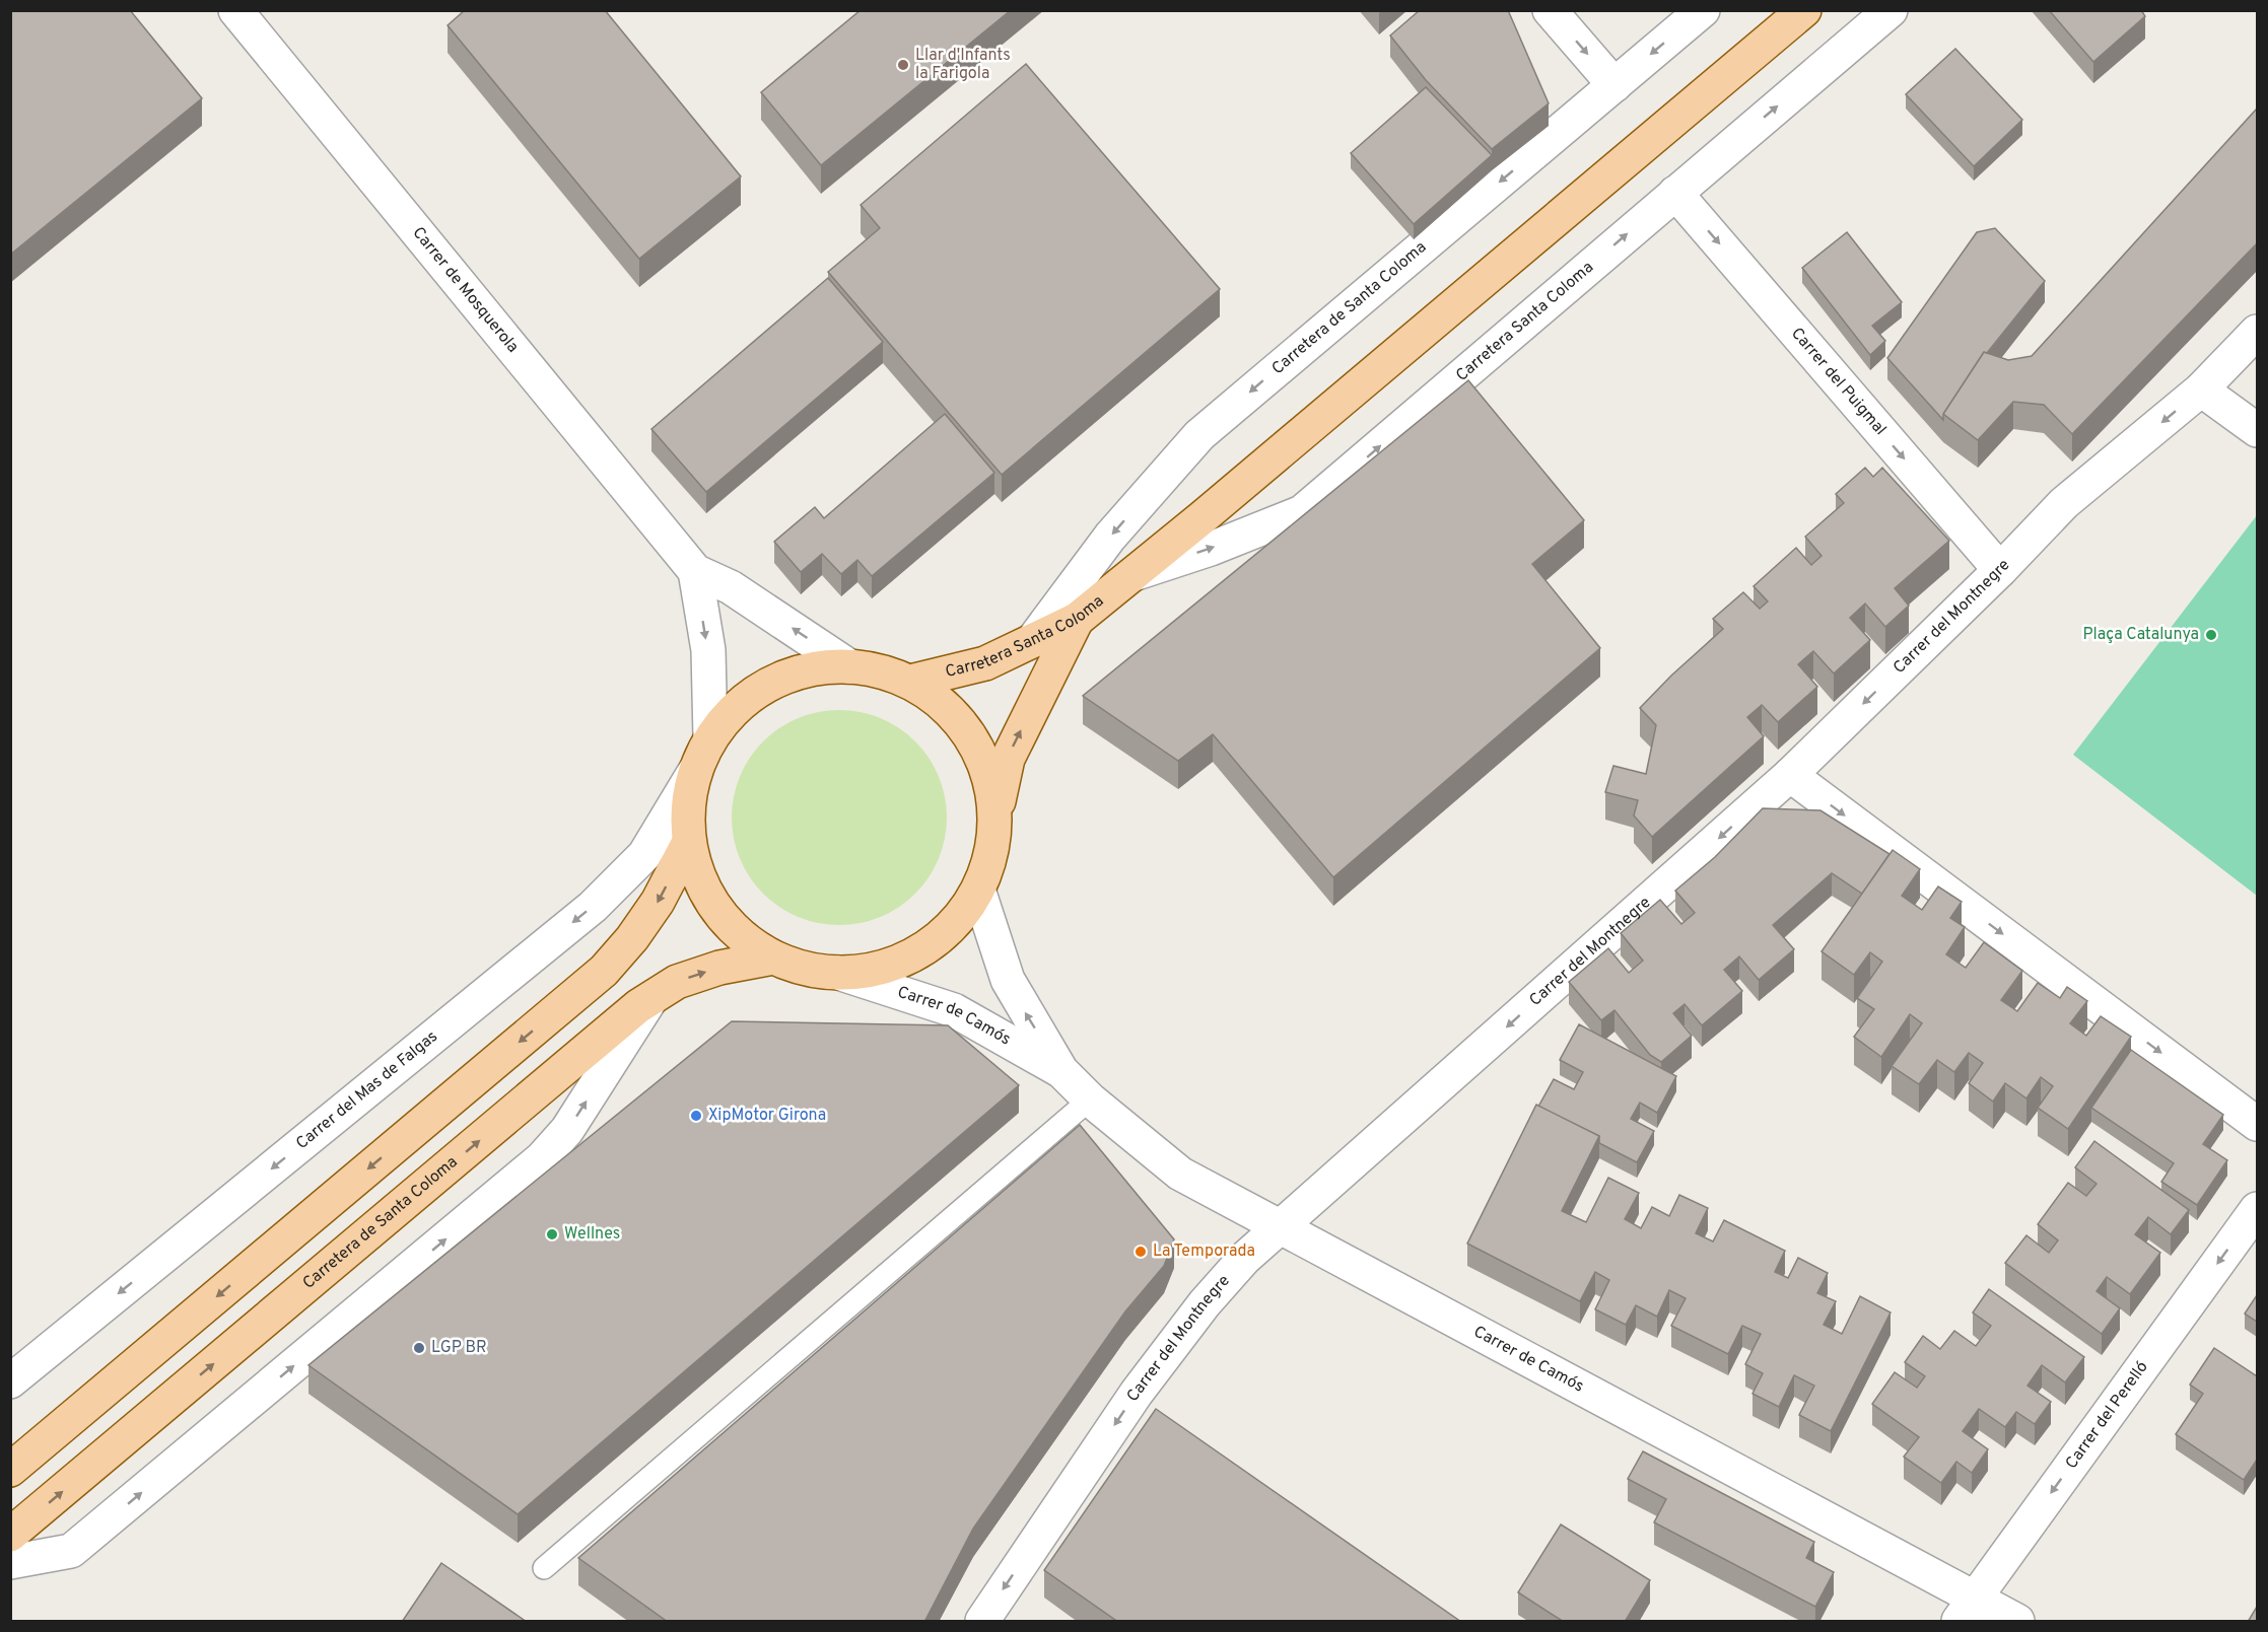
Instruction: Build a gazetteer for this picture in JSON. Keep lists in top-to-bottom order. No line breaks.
{"streets":{"main road":["Carretera de Santa Coloma","Carretera Santa Coloma"],"street":["Carrer de Mosquerola","Carrer del Puigmal","Carrer del Montnegre","Carrer de Camós","Carrer del Mas de Falgas","Carrer del Perelló"]},"crossings":[["Carretera de Santa Coloma","Carretera Santa Coloma"],["Carretera Santa Coloma","Carrer del Puigmal"],["Carrer del Puigmal","Carrer del Montnegre"],["Carrer del Montnegre","Carrer de Camós"],["Carrer de Camós","Carrer del Perelló"]],"one_way":["Carrer del Puigmal","Carrer del Montnegre","Carrer del Perelló"],"places":["Llar d'Infants la Farigola","Plaça Catalunya","XipMotor Girona","Wellnes","La Temporada","LGP BR"]}
